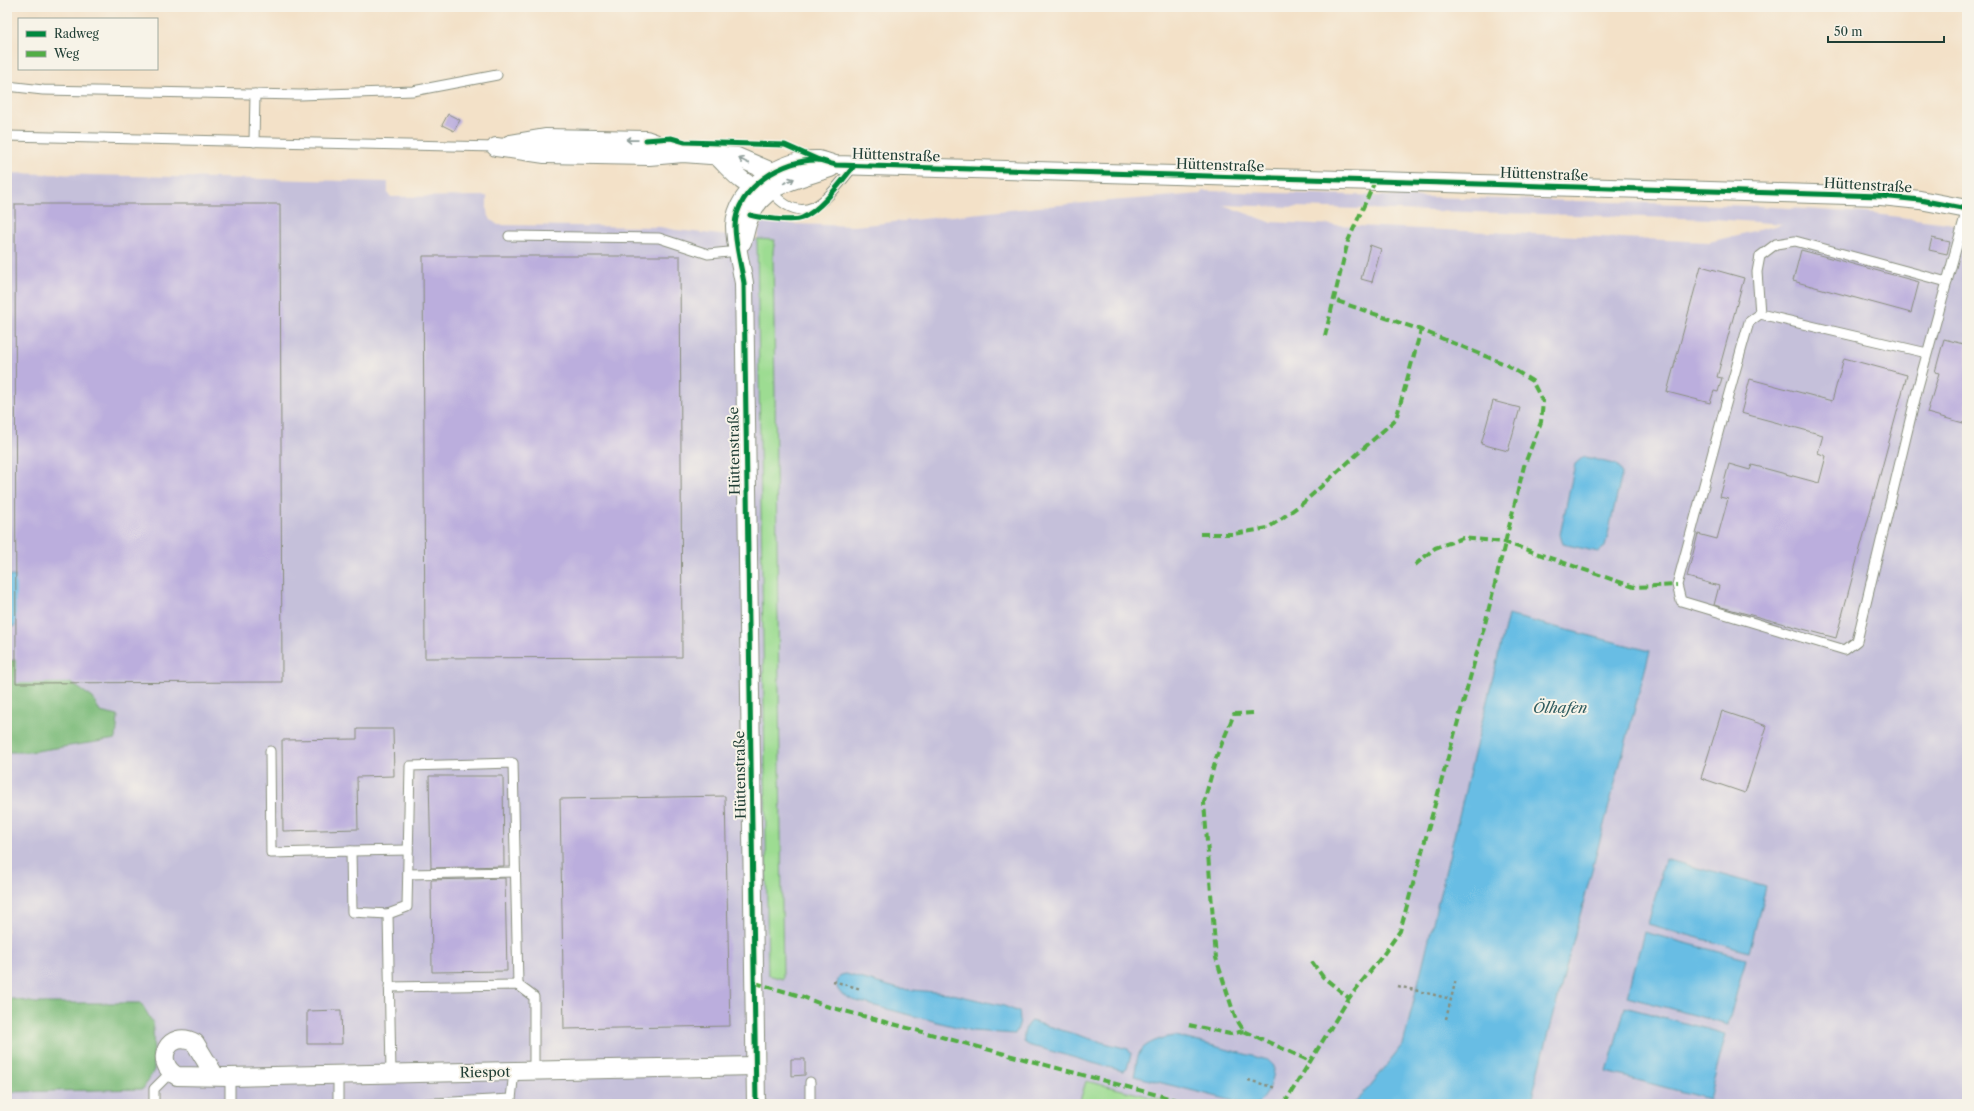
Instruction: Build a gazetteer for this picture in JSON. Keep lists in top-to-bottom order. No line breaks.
{"streets":{"street":["Hüttenstraße","Riespot"]},"crossings":[["Hüttenstraße","Riespot"]],"water":["Ölhafen"],"legend":["Radweg","Weg"],"scale_bar":"50 m"}
